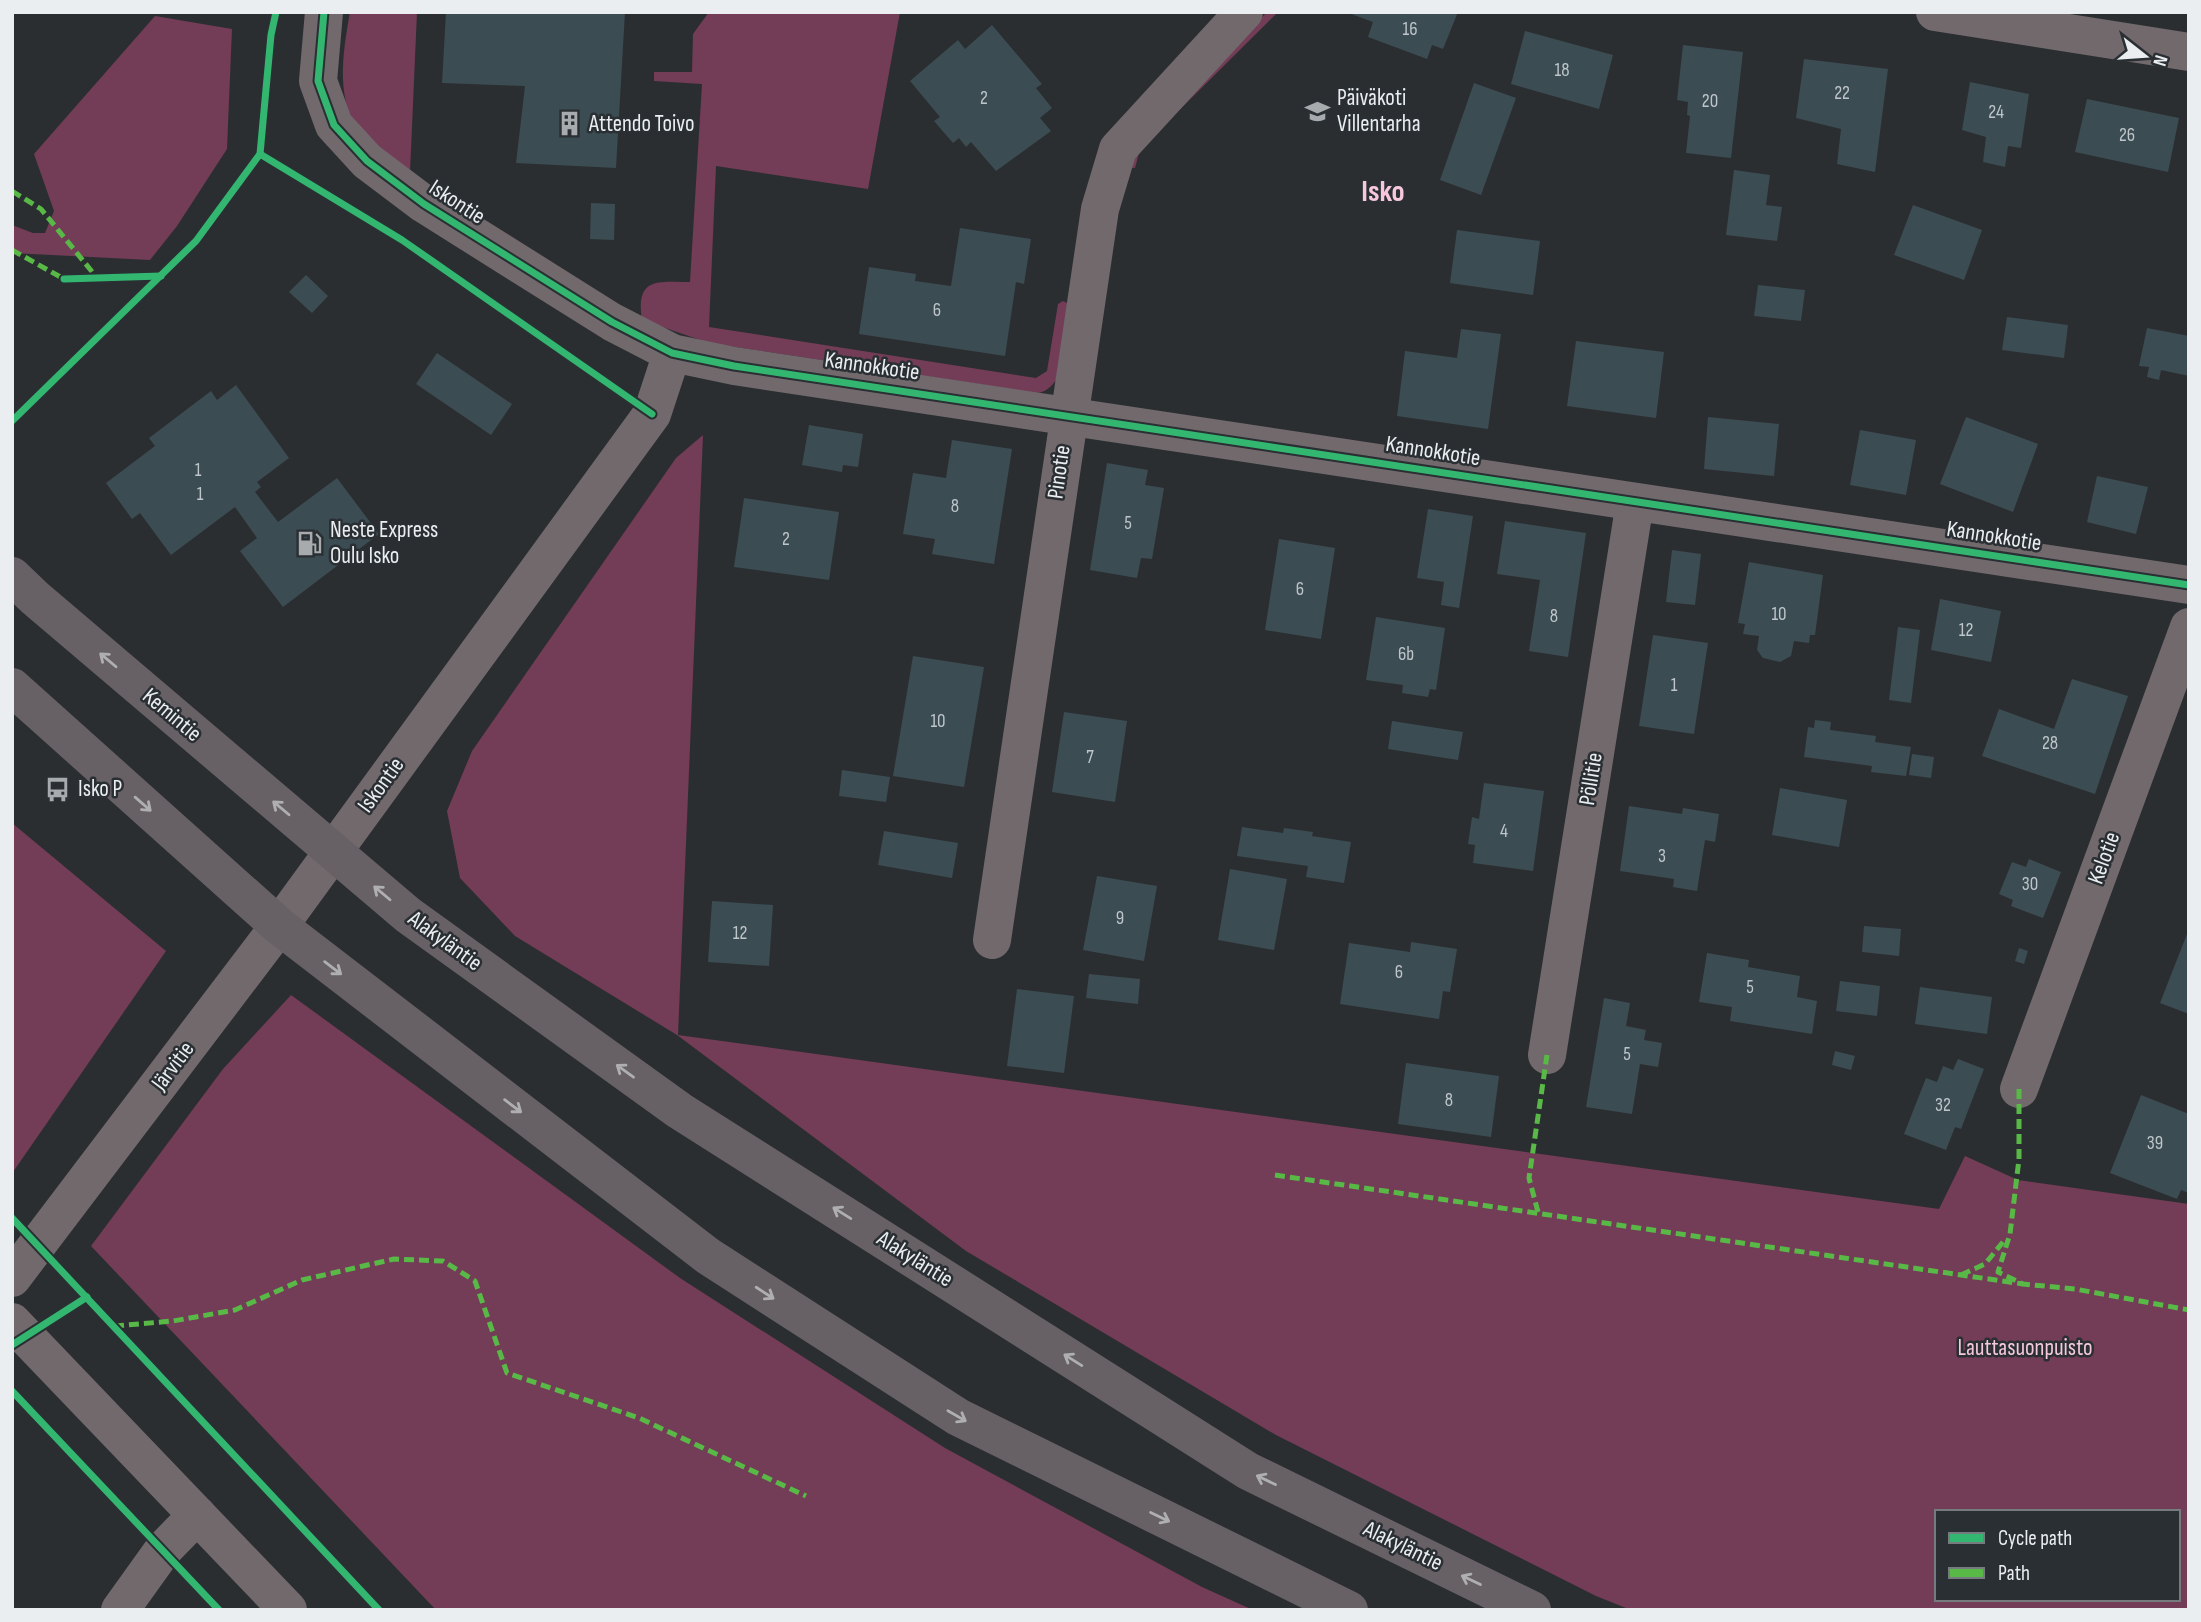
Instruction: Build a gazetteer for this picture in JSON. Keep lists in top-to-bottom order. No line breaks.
{"streets":{"main road":["Kemintie","Alakyläntie"],"street":["Iskontie","Kannokkotie","Pinotie","Pöllitie","Kelotie","Järvitie"]},"crossings":[["Iskontie","Kannokkotie"],["Iskontie","Kemintie"],["Iskontie","Alakyläntie"],["Iskontie","Järvitie"],["Kannokkotie","Pinotie"],["Kannokkotie","Pöllitie"],["Kemintie","Alakyläntie"],["Kemintie","Järvitie"],["Alakyläntie","Järvitie"]],"districts":["Isko"],"parks":["Lauttasuonpuisto"],"places":{"school or university":["Päiväkoti Villentarha"],"building":["Attendo Toivo"],"fuel station":["Neste Express Oulu Isko"],"bus stop":["Isko P"]},"house_numbers":["16","18","22","2","20","24","26","6","1","1","8","5","2","6","10","8","12","6b","1","10","28","7","4","3","30","9","12","6","5","5","8","32","39"],"legend":["Cycle path","Path"],"north":"right"}
